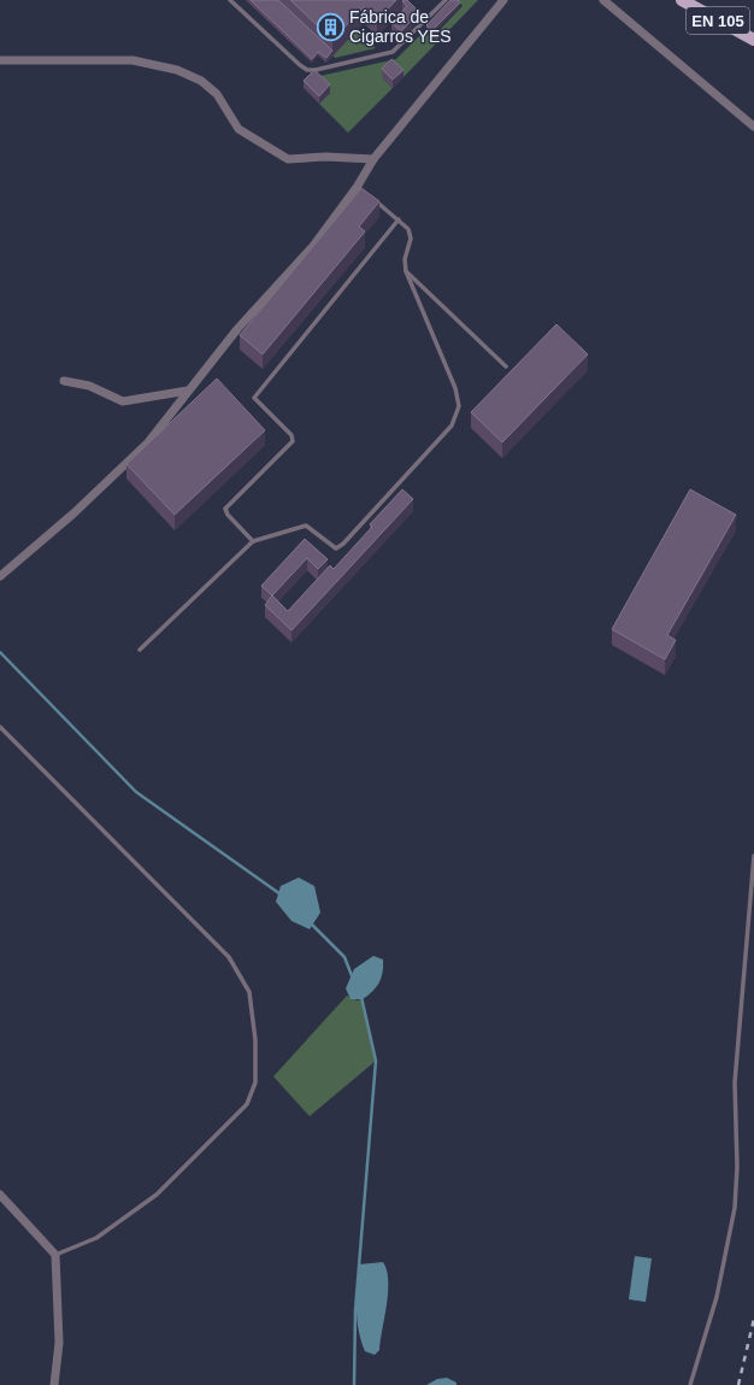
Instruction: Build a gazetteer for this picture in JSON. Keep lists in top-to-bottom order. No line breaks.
{"streets":{"main road":["EN 105"]},"places":{"building":["Fábrica de Cigarros YES"]}}
